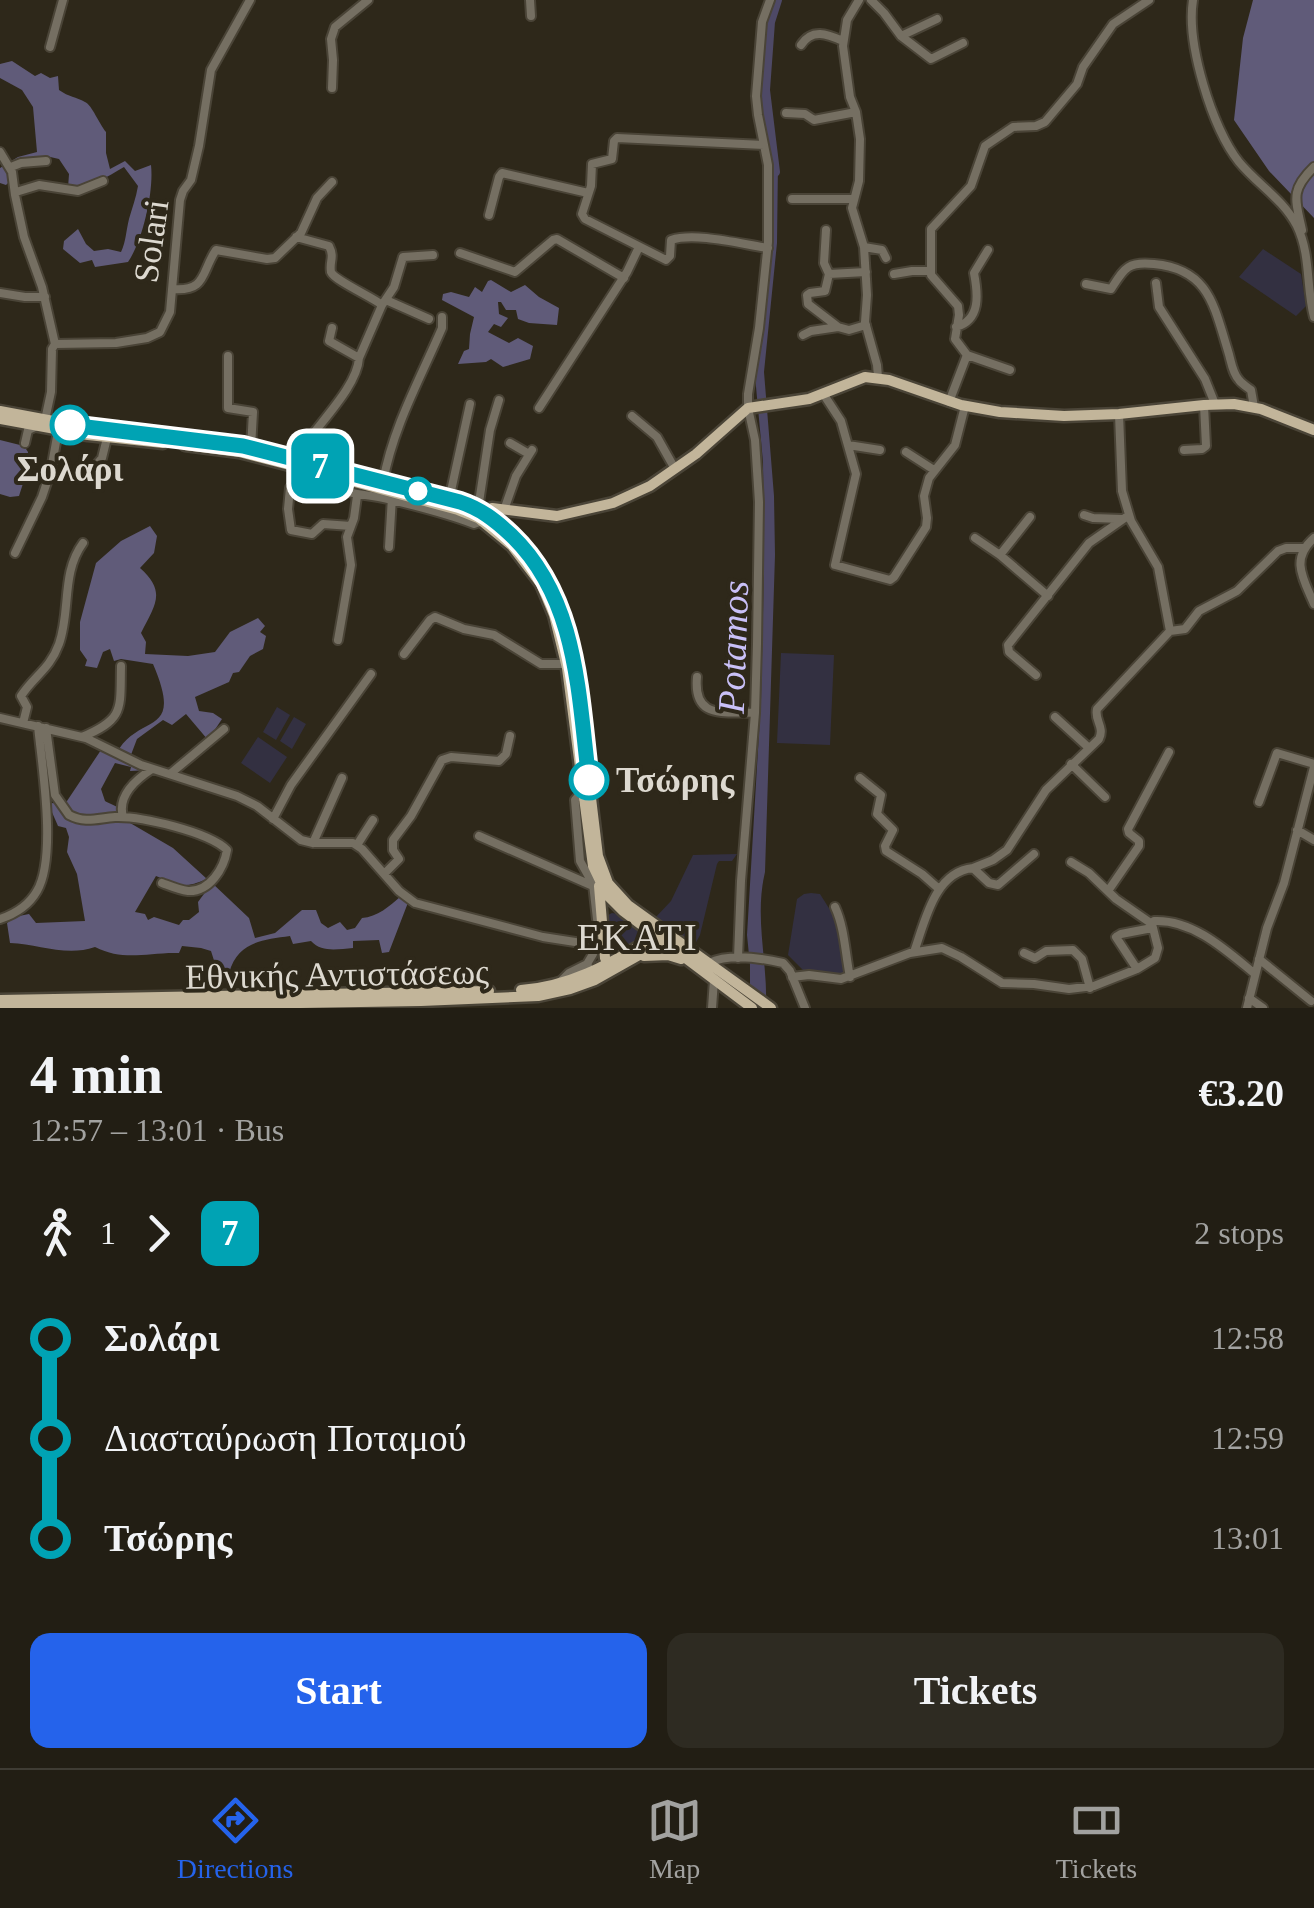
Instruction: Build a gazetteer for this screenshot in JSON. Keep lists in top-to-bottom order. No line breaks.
{"streets":{"main road":["Εθνικής Αντιστάσεως"],"street":["Solari"]},"districts":["EKATI"],"water":["Potamos"],"places":["Σολάρι","Τσώρης"],"lines":["bus line 7"],"page":{"on_map":"7","heading":["4 min","12:57 – 13:01 · Bus","€3.20"],"legs":["1","7","2 stops"],"list":[{"name":"Σολάρι","value":"12:58"},{"name":"Διασταύρωση Ποταμού","value":"12:59"},{"name":"Τσώρης","value":"13:01"}],"buttons":["Start","Tickets"],"tabs":["Directions","Map","Tickets"]}}
